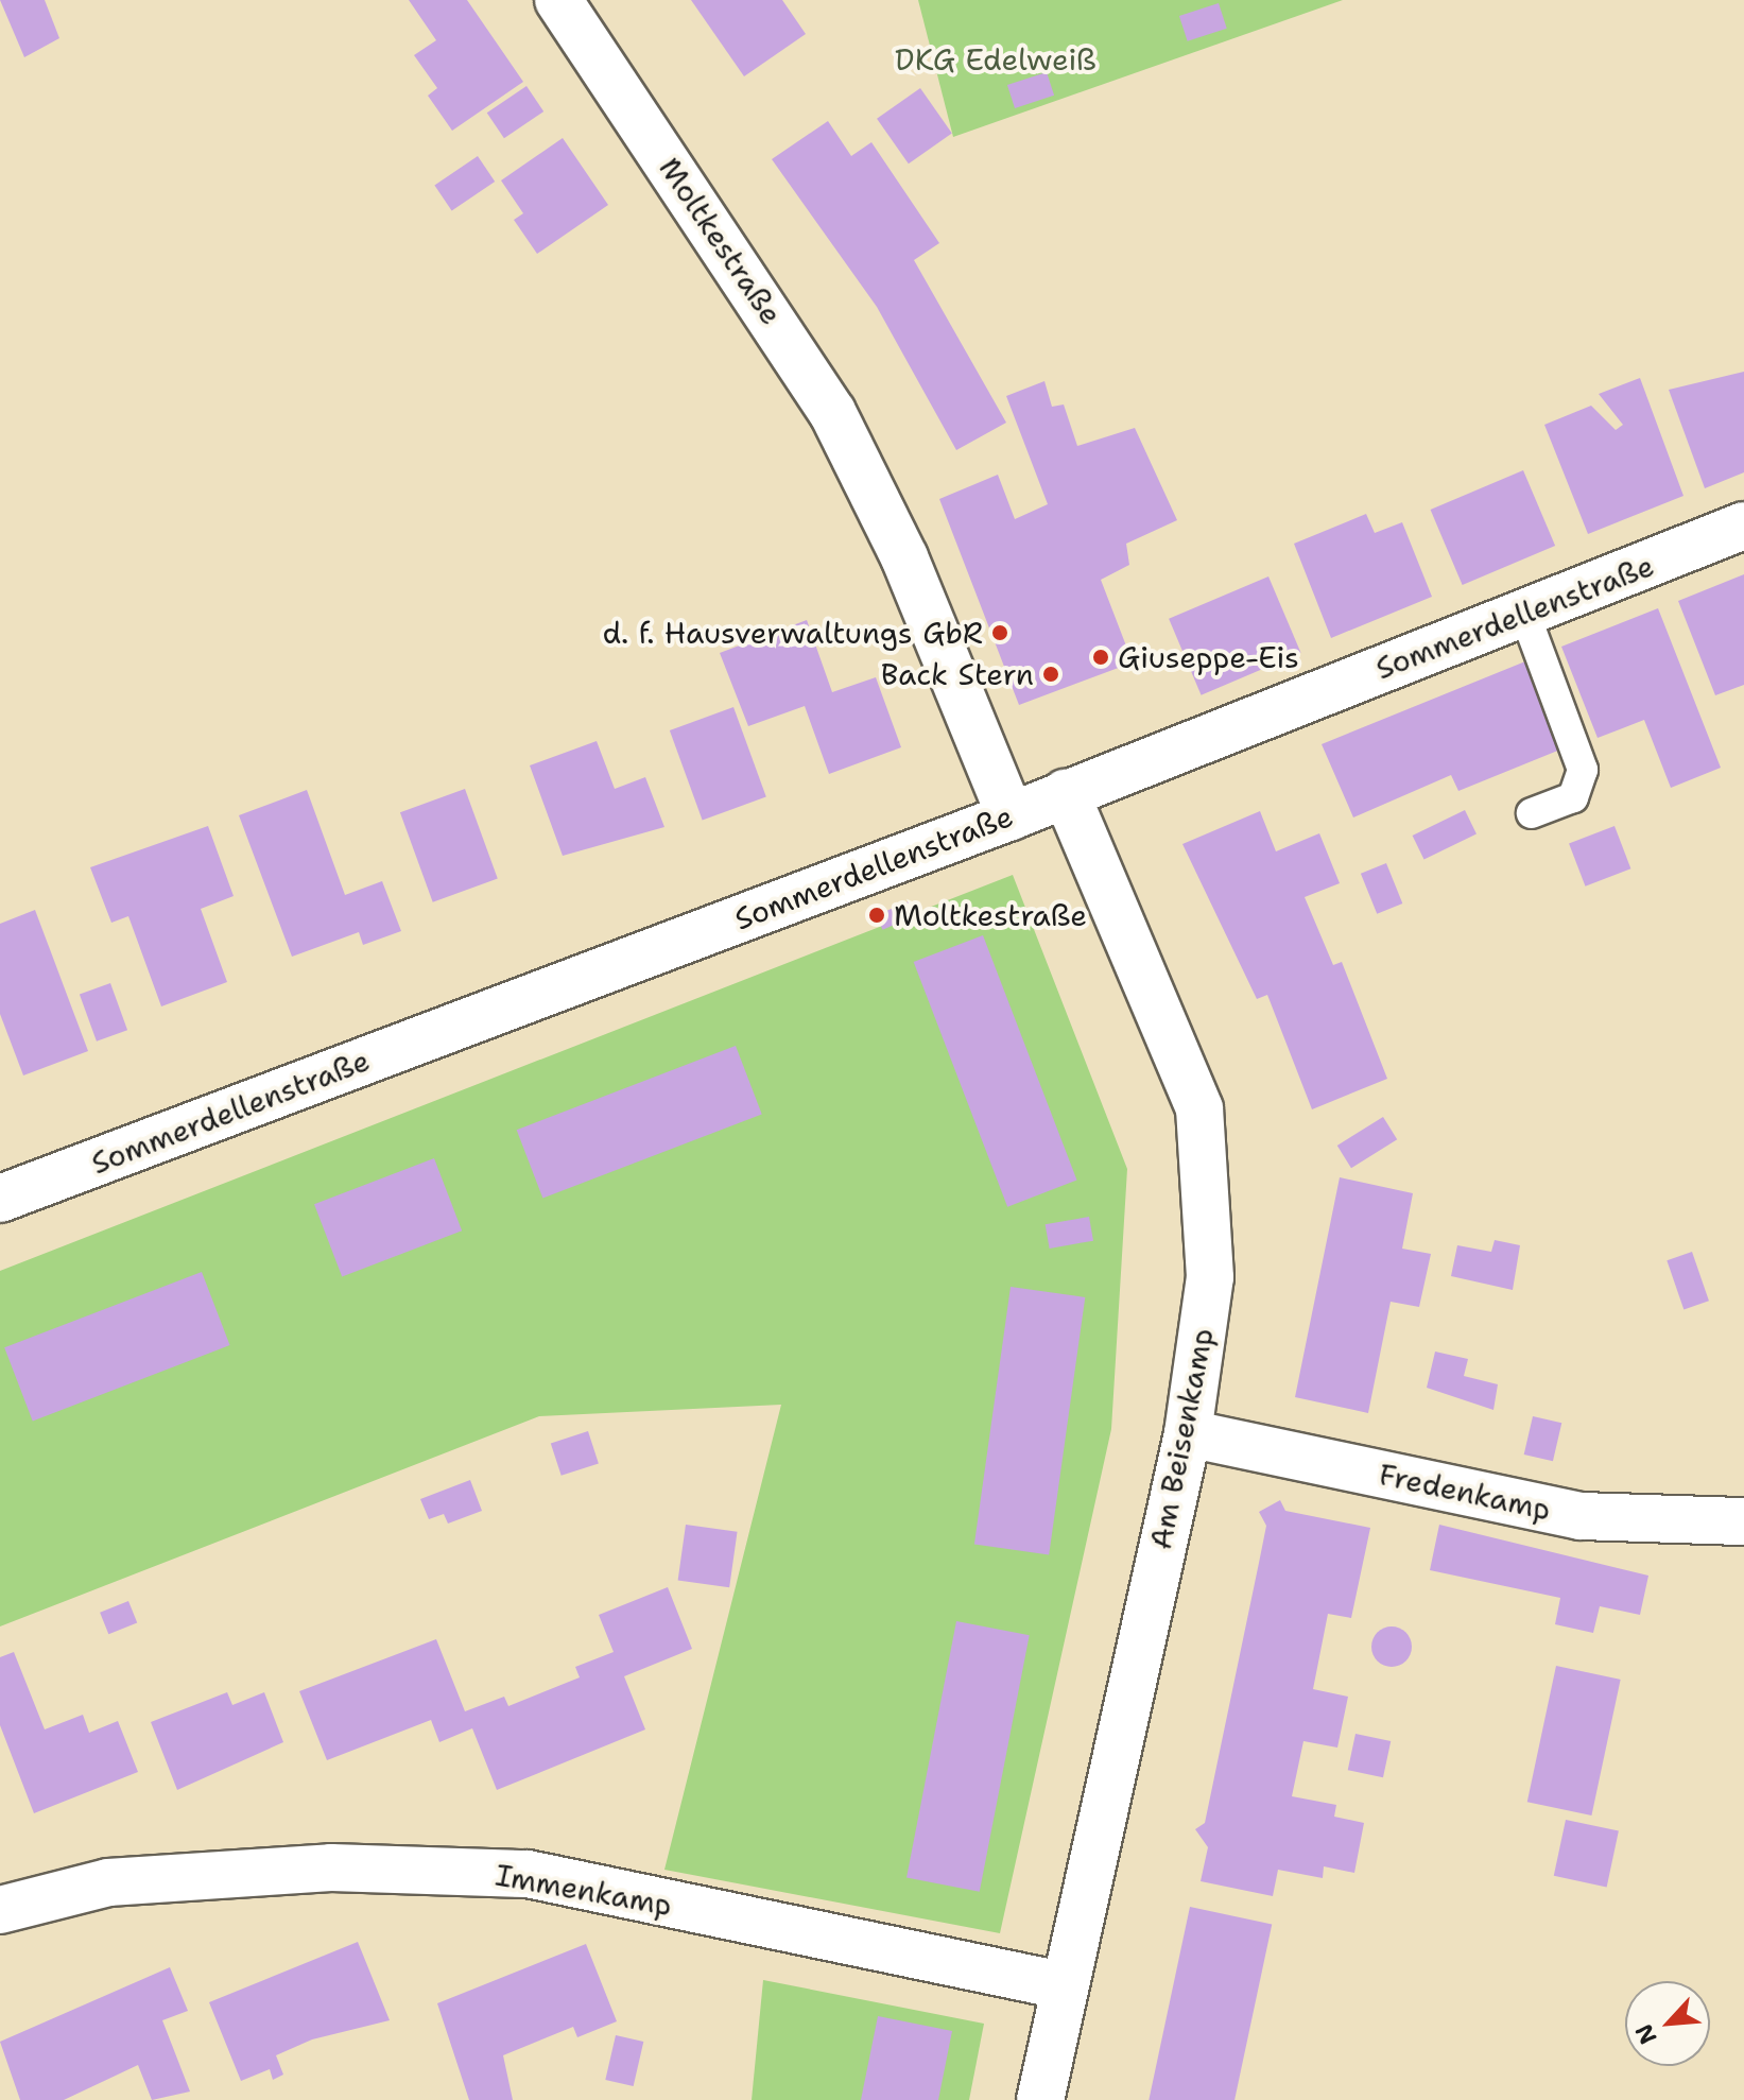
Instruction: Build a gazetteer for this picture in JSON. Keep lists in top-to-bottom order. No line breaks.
{"streets":{"street":["Moltkestraße","Sommerdellenstraße","Am Beisenkamp","Fredenkamp","Immenkamp"]},"crossings":[["Moltkestraße","Sommerdellenstraße"],["Sommerdellenstraße","Am Beisenkamp"],["Am Beisenkamp","Fredenkamp"],["Am Beisenkamp","Immenkamp"]],"parks":["DKG Edelweiß"],"places":["d. f. Hausverwaltungs GbR","Giuseppe-Eis","Back Stern","Moltkestraße"],"north":"bottom left"}
